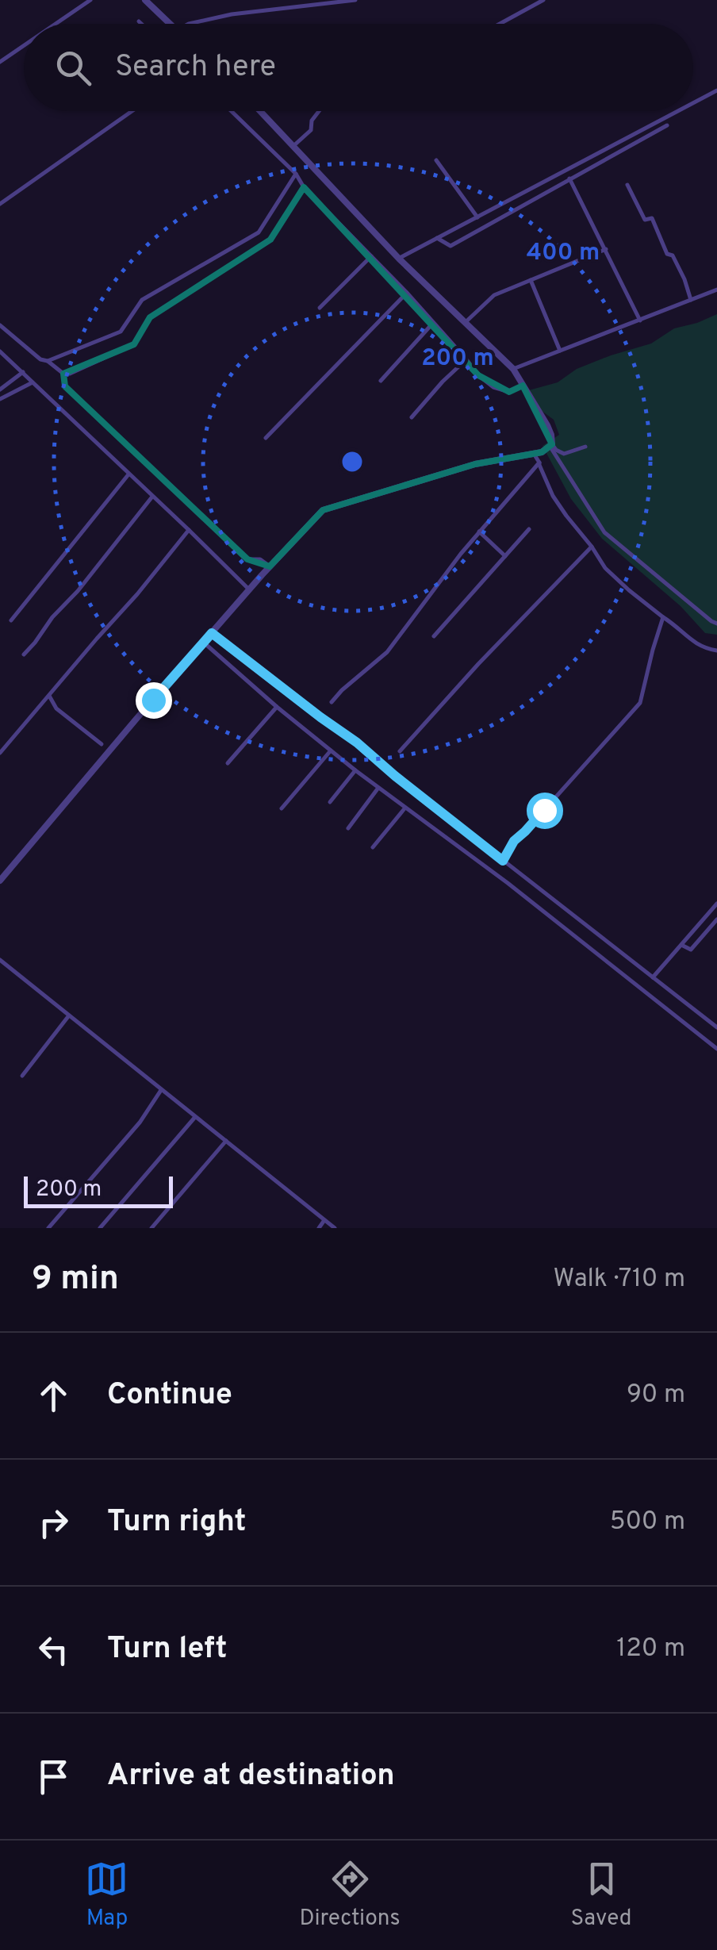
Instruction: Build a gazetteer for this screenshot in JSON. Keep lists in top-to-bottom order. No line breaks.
{"scale_bar":"200 m","page":{"search":"Search here","scale":"200 m","heading":["9 min","Walk · 710 m"],"list":[["Continue","90 m"],["Turn right","500 m"],["Turn left","120 m"],"Arrive at destination"],"nav":["Map","Directions","Saved"]},"rings":["400 m","200 m"]}
